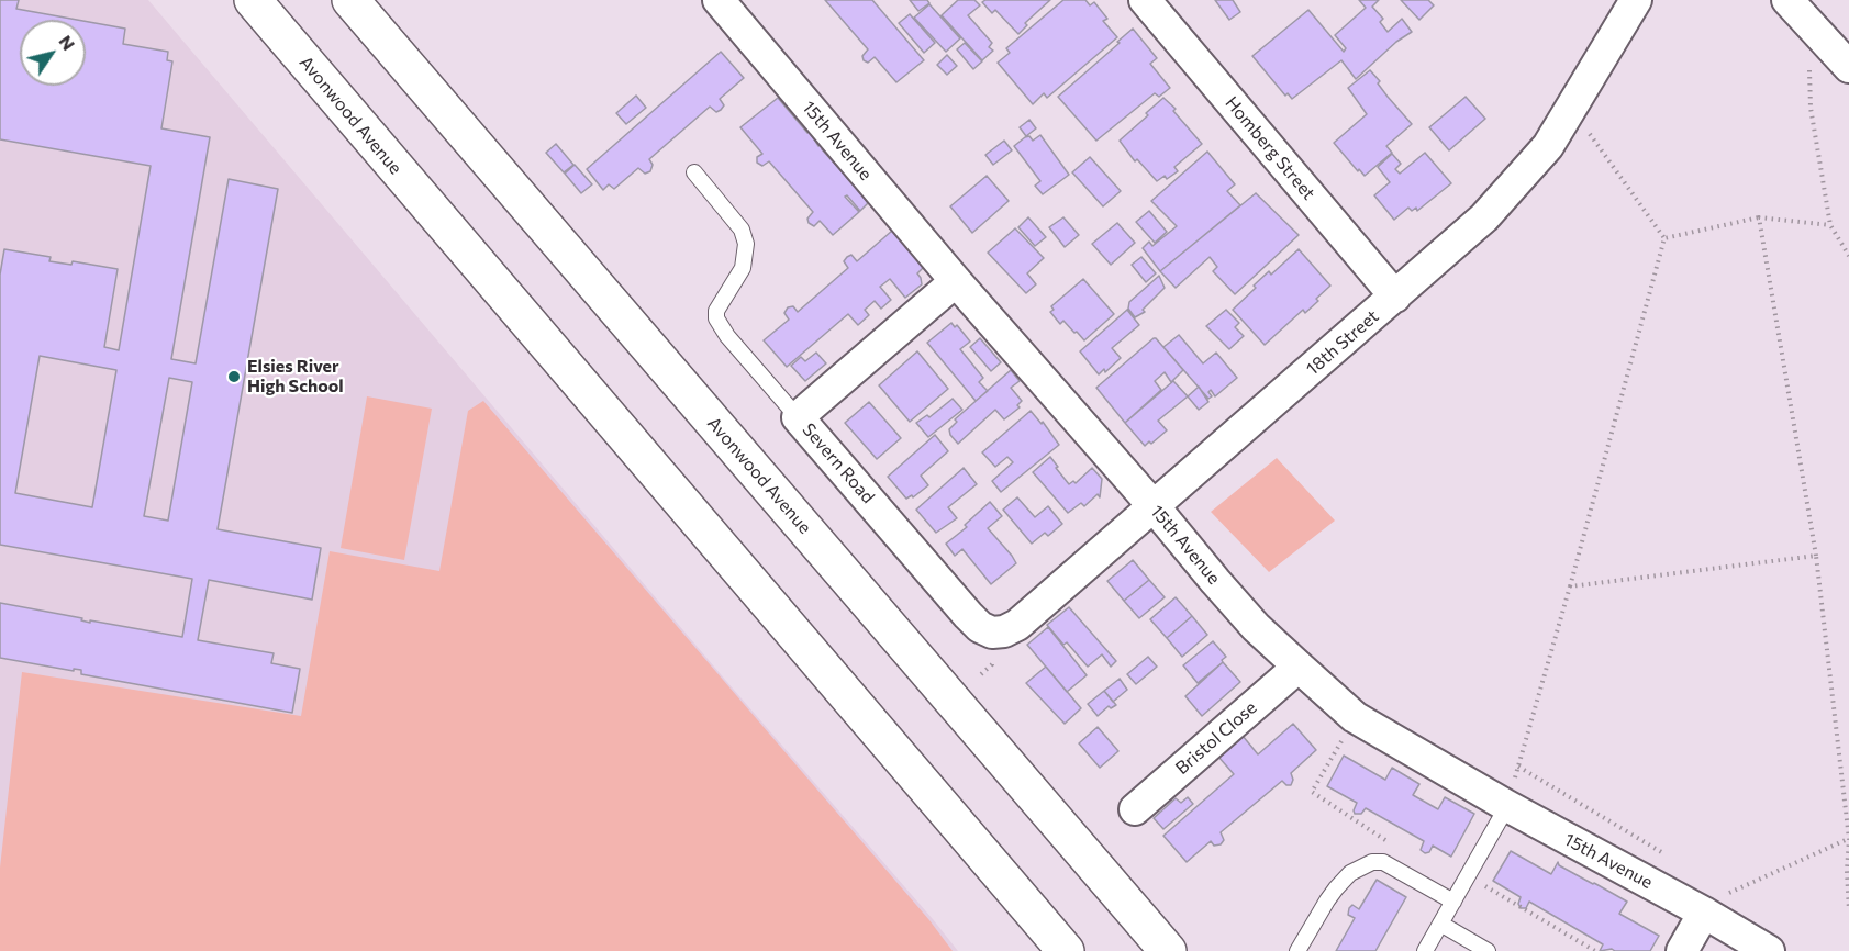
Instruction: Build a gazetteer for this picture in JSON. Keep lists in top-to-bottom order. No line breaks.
{"streets":{"main road":["Avonwood Avenue"],"street":["15th Avenue","Homberg Street","18th Street","Severn Road","Bristol Close"]},"crossings":[["15th Avenue","18th Street"],["15th Avenue","Severn Road"],["15th Avenue","Bristol Close"],["Homberg Street","18th Street"],["18th Street","Severn Road"]],"places":["Elsies River High School"],"north":"top right"}
